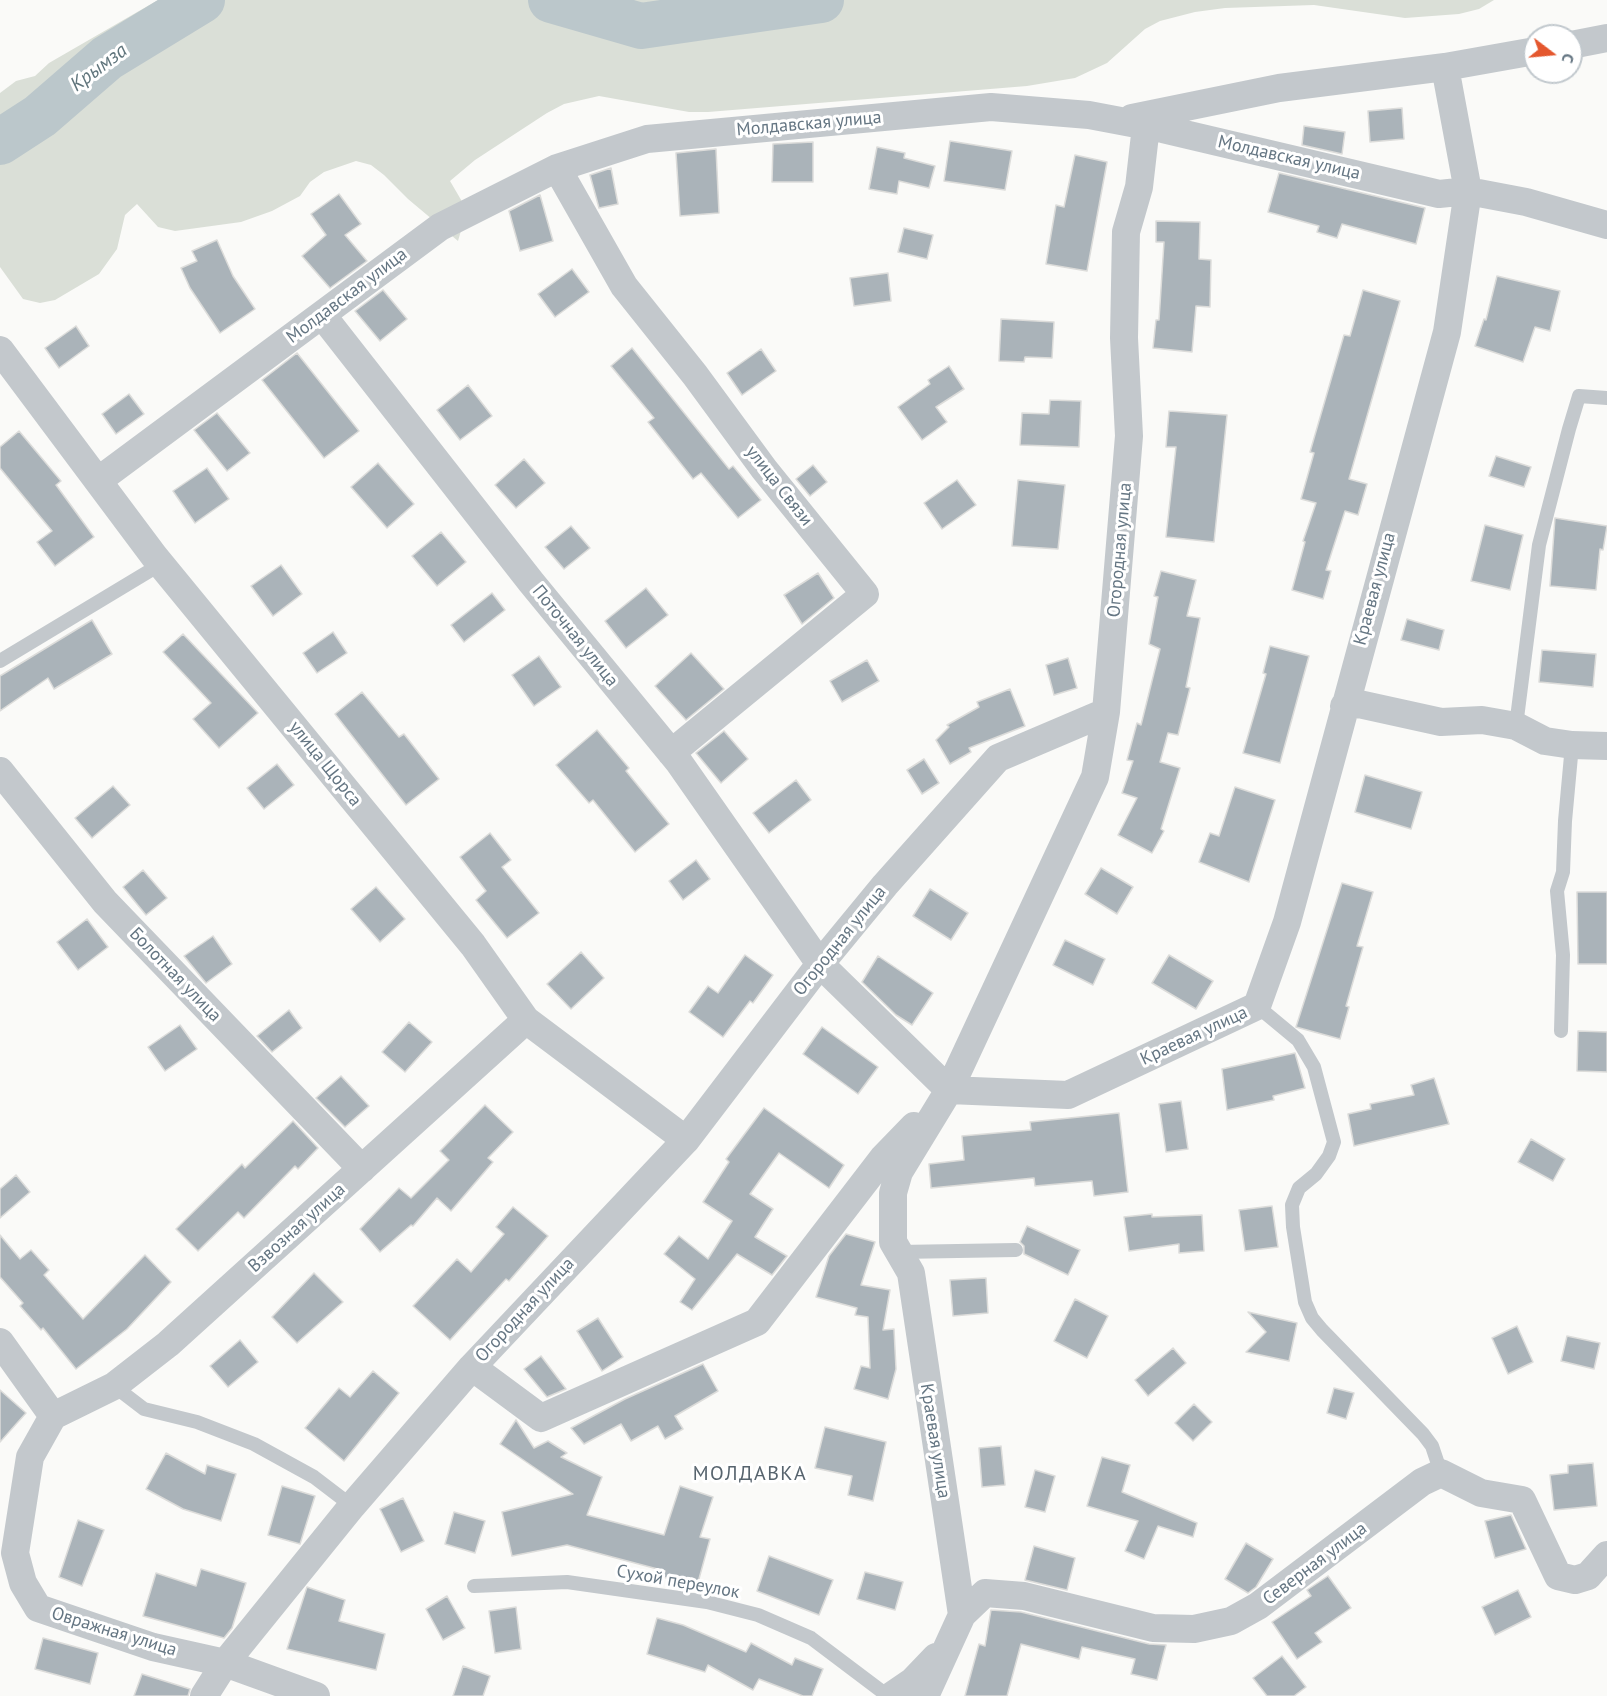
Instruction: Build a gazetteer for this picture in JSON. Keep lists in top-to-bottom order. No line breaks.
{"streets":{"street":["Молдавская улица","улица Связи","Огородная улица","Краевая улица","Поточная улица","улица Щорса","Болотная улица","Взвозная улица","Северная улица","Овражная улица"],"lane":["Сухой переулок"]},"crossings":[["Молдавская улица","улица Связи"],["Молдавская улица","Огородная улица"],["Молдавская улица","Краевая улица"],["Молдавская улица","Поточная улица"],["Молдавская улица","улица Щорса"],["улица Связи","Поточная улица"],["Огородная улица","Поточная улица"],["Огородная улица","улица Щорса"],["Огородная улица","Овражная улица"],["Краевая улица","Поточная улица"],["Краевая улица","Северная улица"],["улица Щорса","Взвозная улица"],["Болотная улица","Взвозная улица"],["Взвозная улица","Овражная улица"]],"districts":["МОЛДАВКА"],"water":["Крымза"],"north":"right"}
